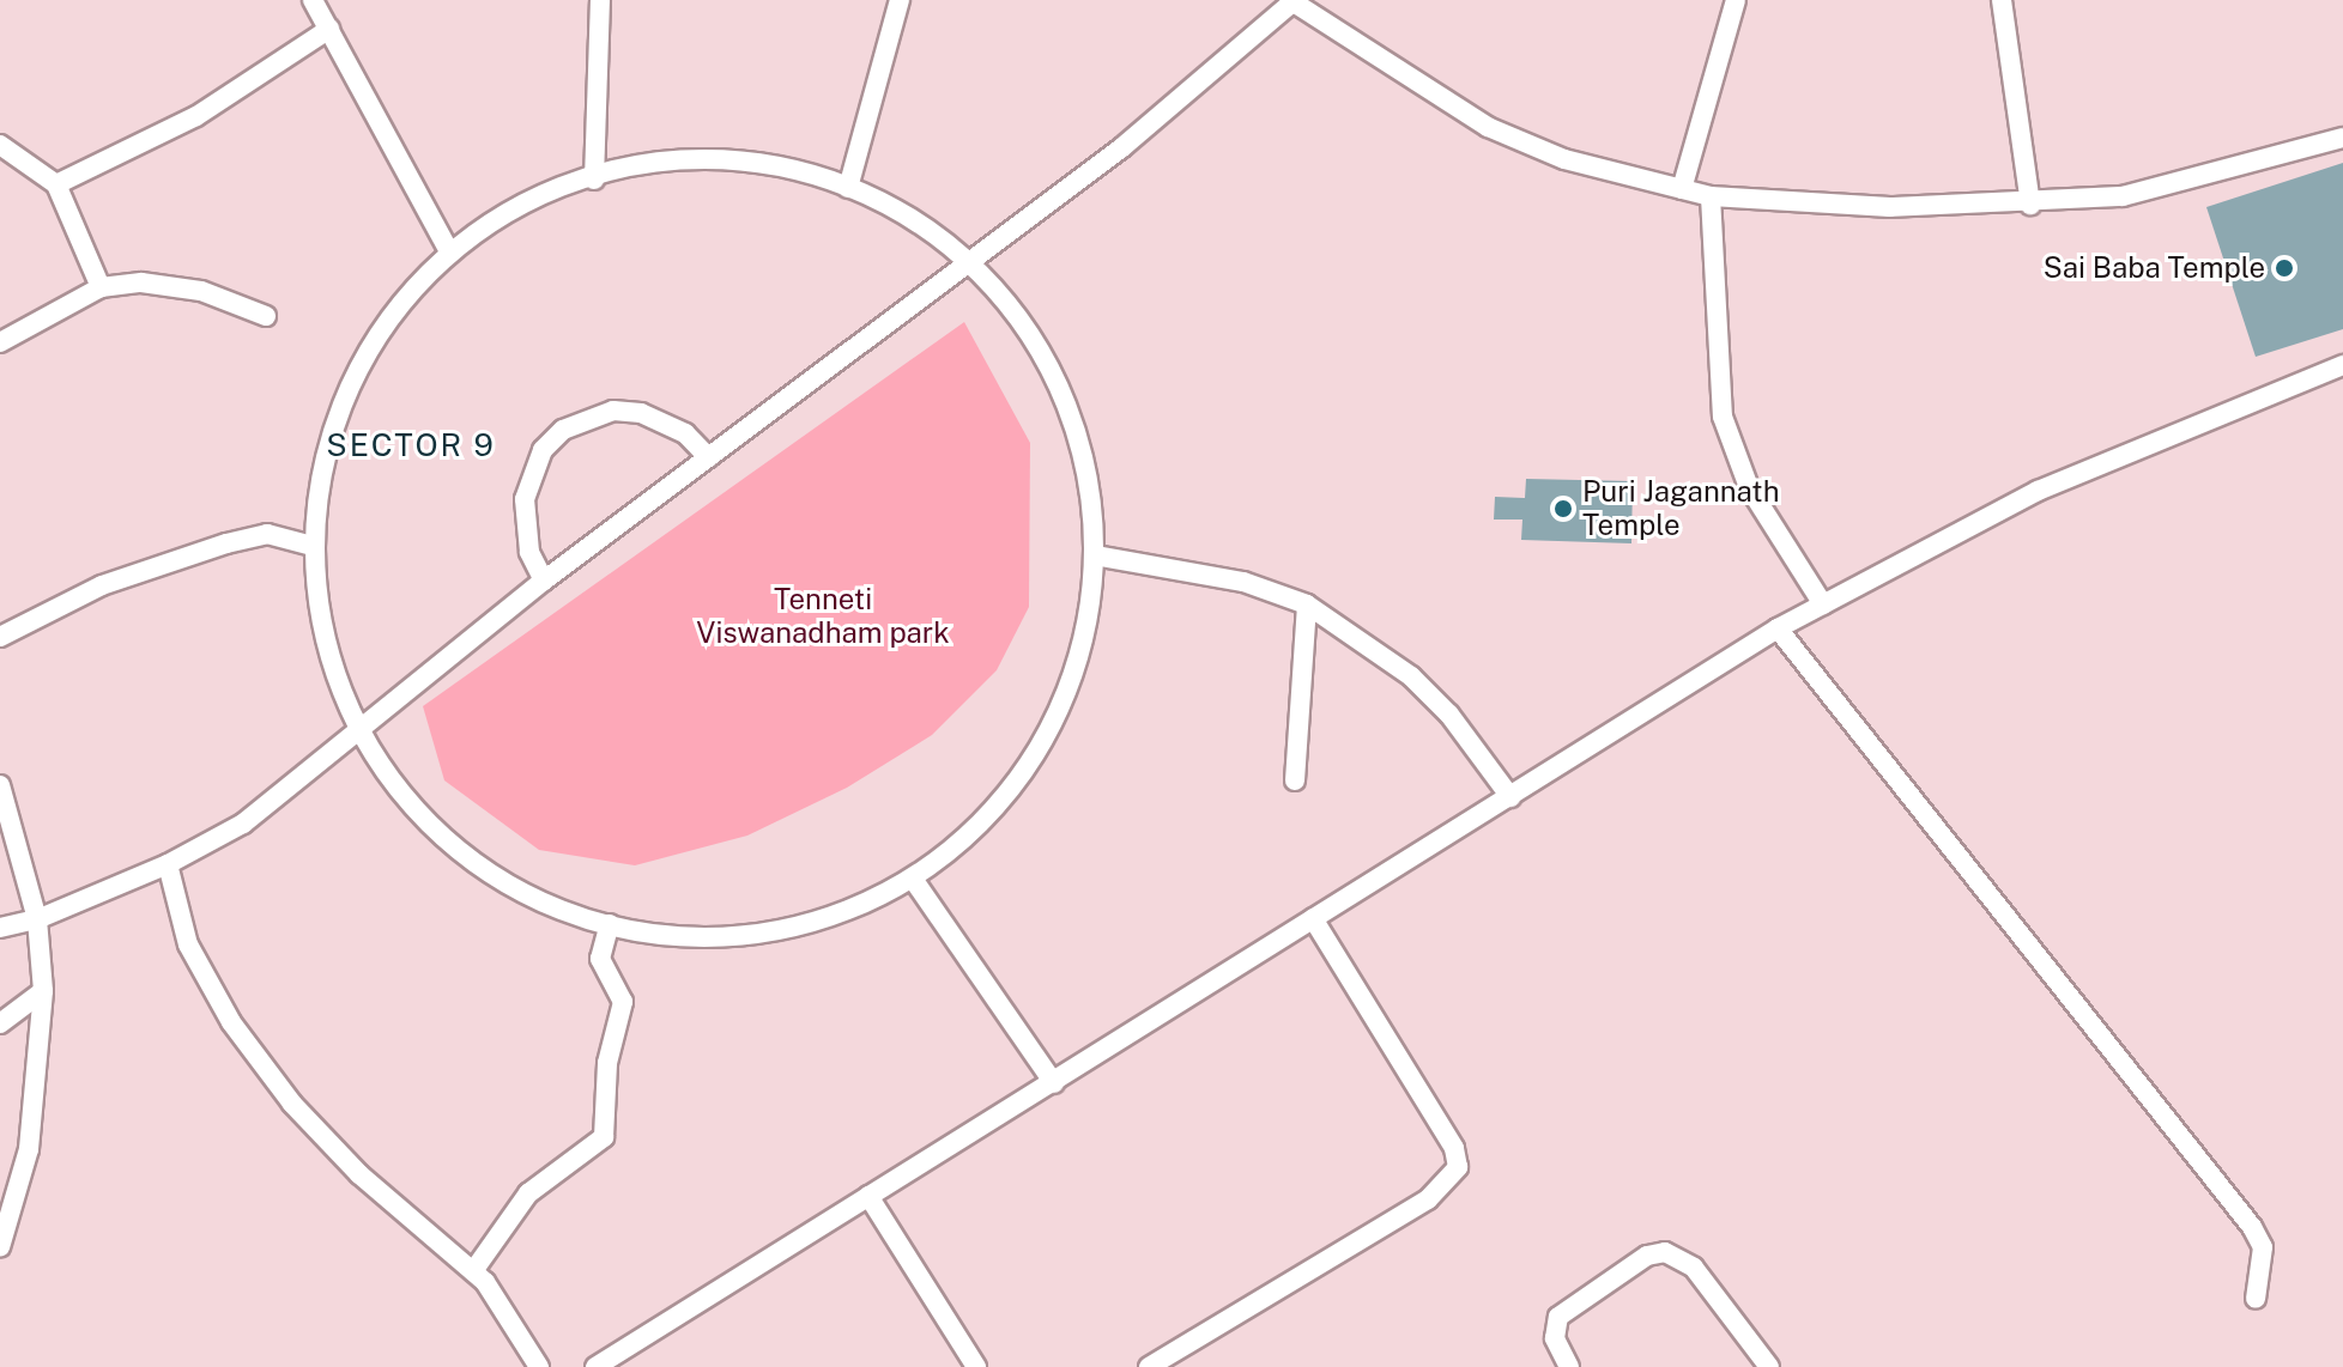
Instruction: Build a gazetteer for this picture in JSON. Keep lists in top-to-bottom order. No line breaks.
{"districts":["SECTOR 9"],"parks":["Tenneti Viswanadham park"],"places":["Sai Baba Temple","Puri Jagannath Temple"]}
